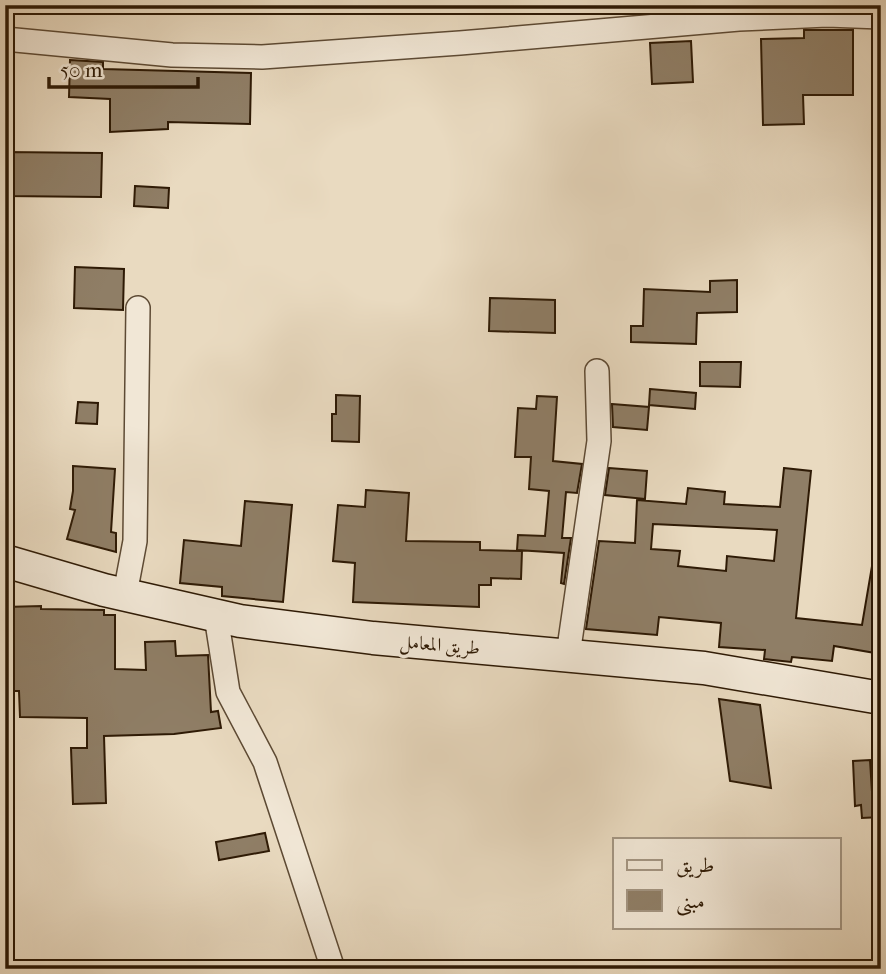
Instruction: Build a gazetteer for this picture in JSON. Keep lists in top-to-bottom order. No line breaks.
{"streets":{"main road":["طريق المعامل"]},"legend":["طريق","مبنى"],"scale_bar":"50 m"}
